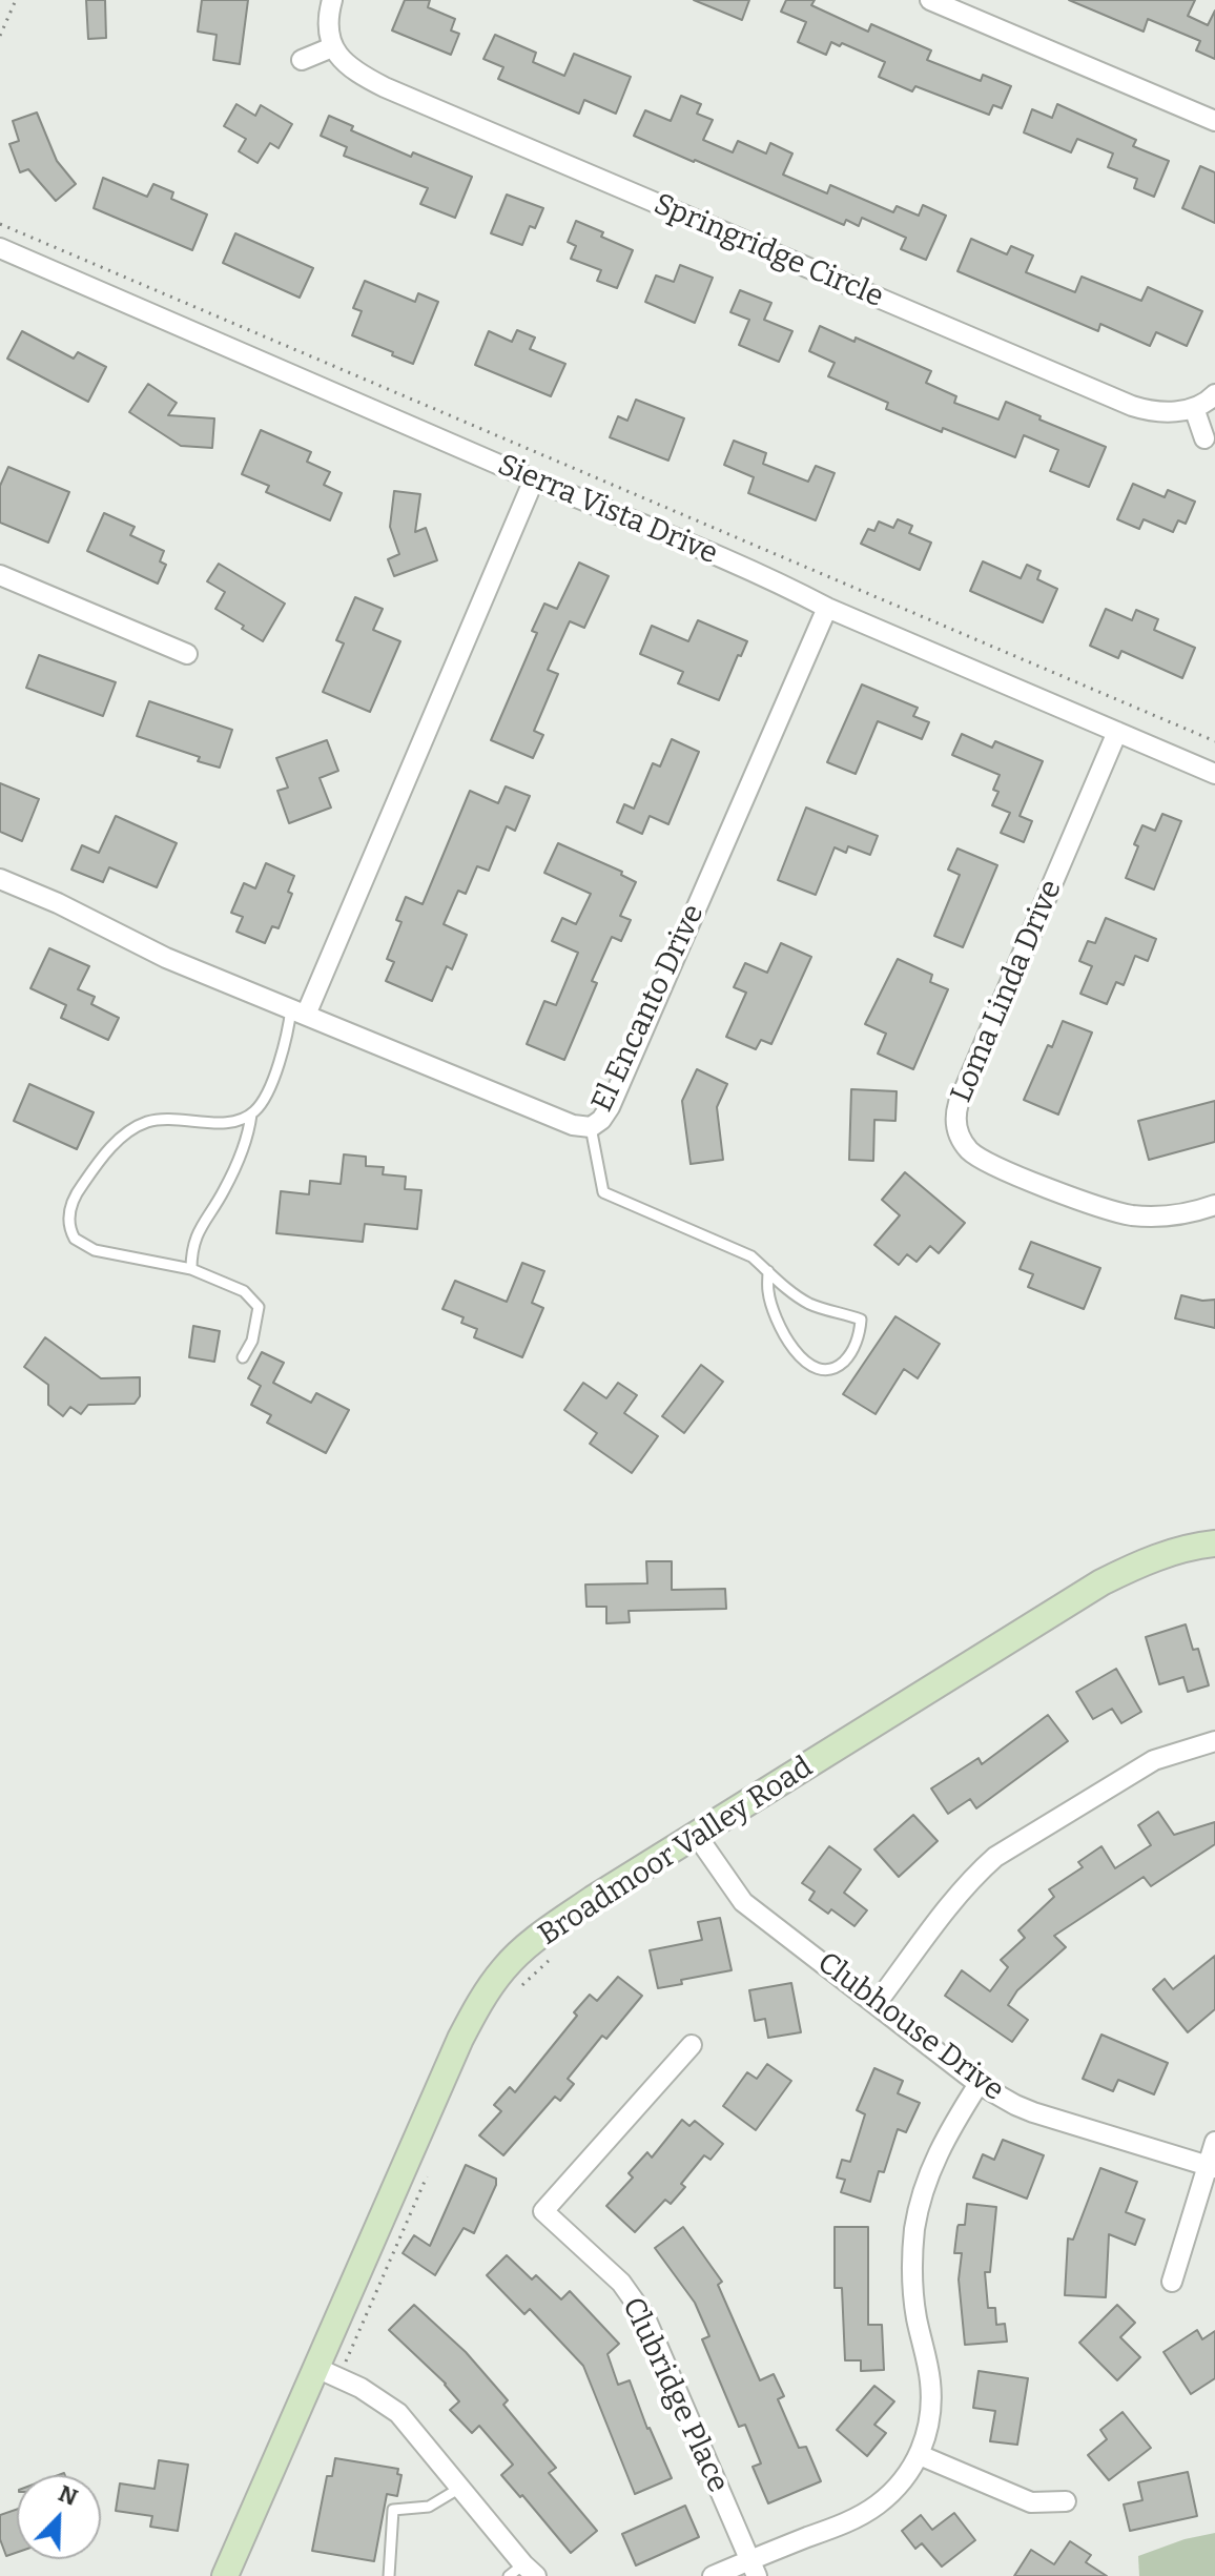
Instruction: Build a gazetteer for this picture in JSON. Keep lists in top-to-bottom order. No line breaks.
{"streets":{"street":["Springridge Circle","Sierra Vista Drive","Loma Linda Drive","El Encanto Drive","Broadmoor Valley Road","Clubhouse Drive","Clubridge Place"]},"crossings":[["Sierra Vista Drive","Loma Linda Drive"],["Sierra Vista Drive","El Encanto Drive"],["Broadmoor Valley Road","Clubhouse Drive"]],"north":"top right"}
